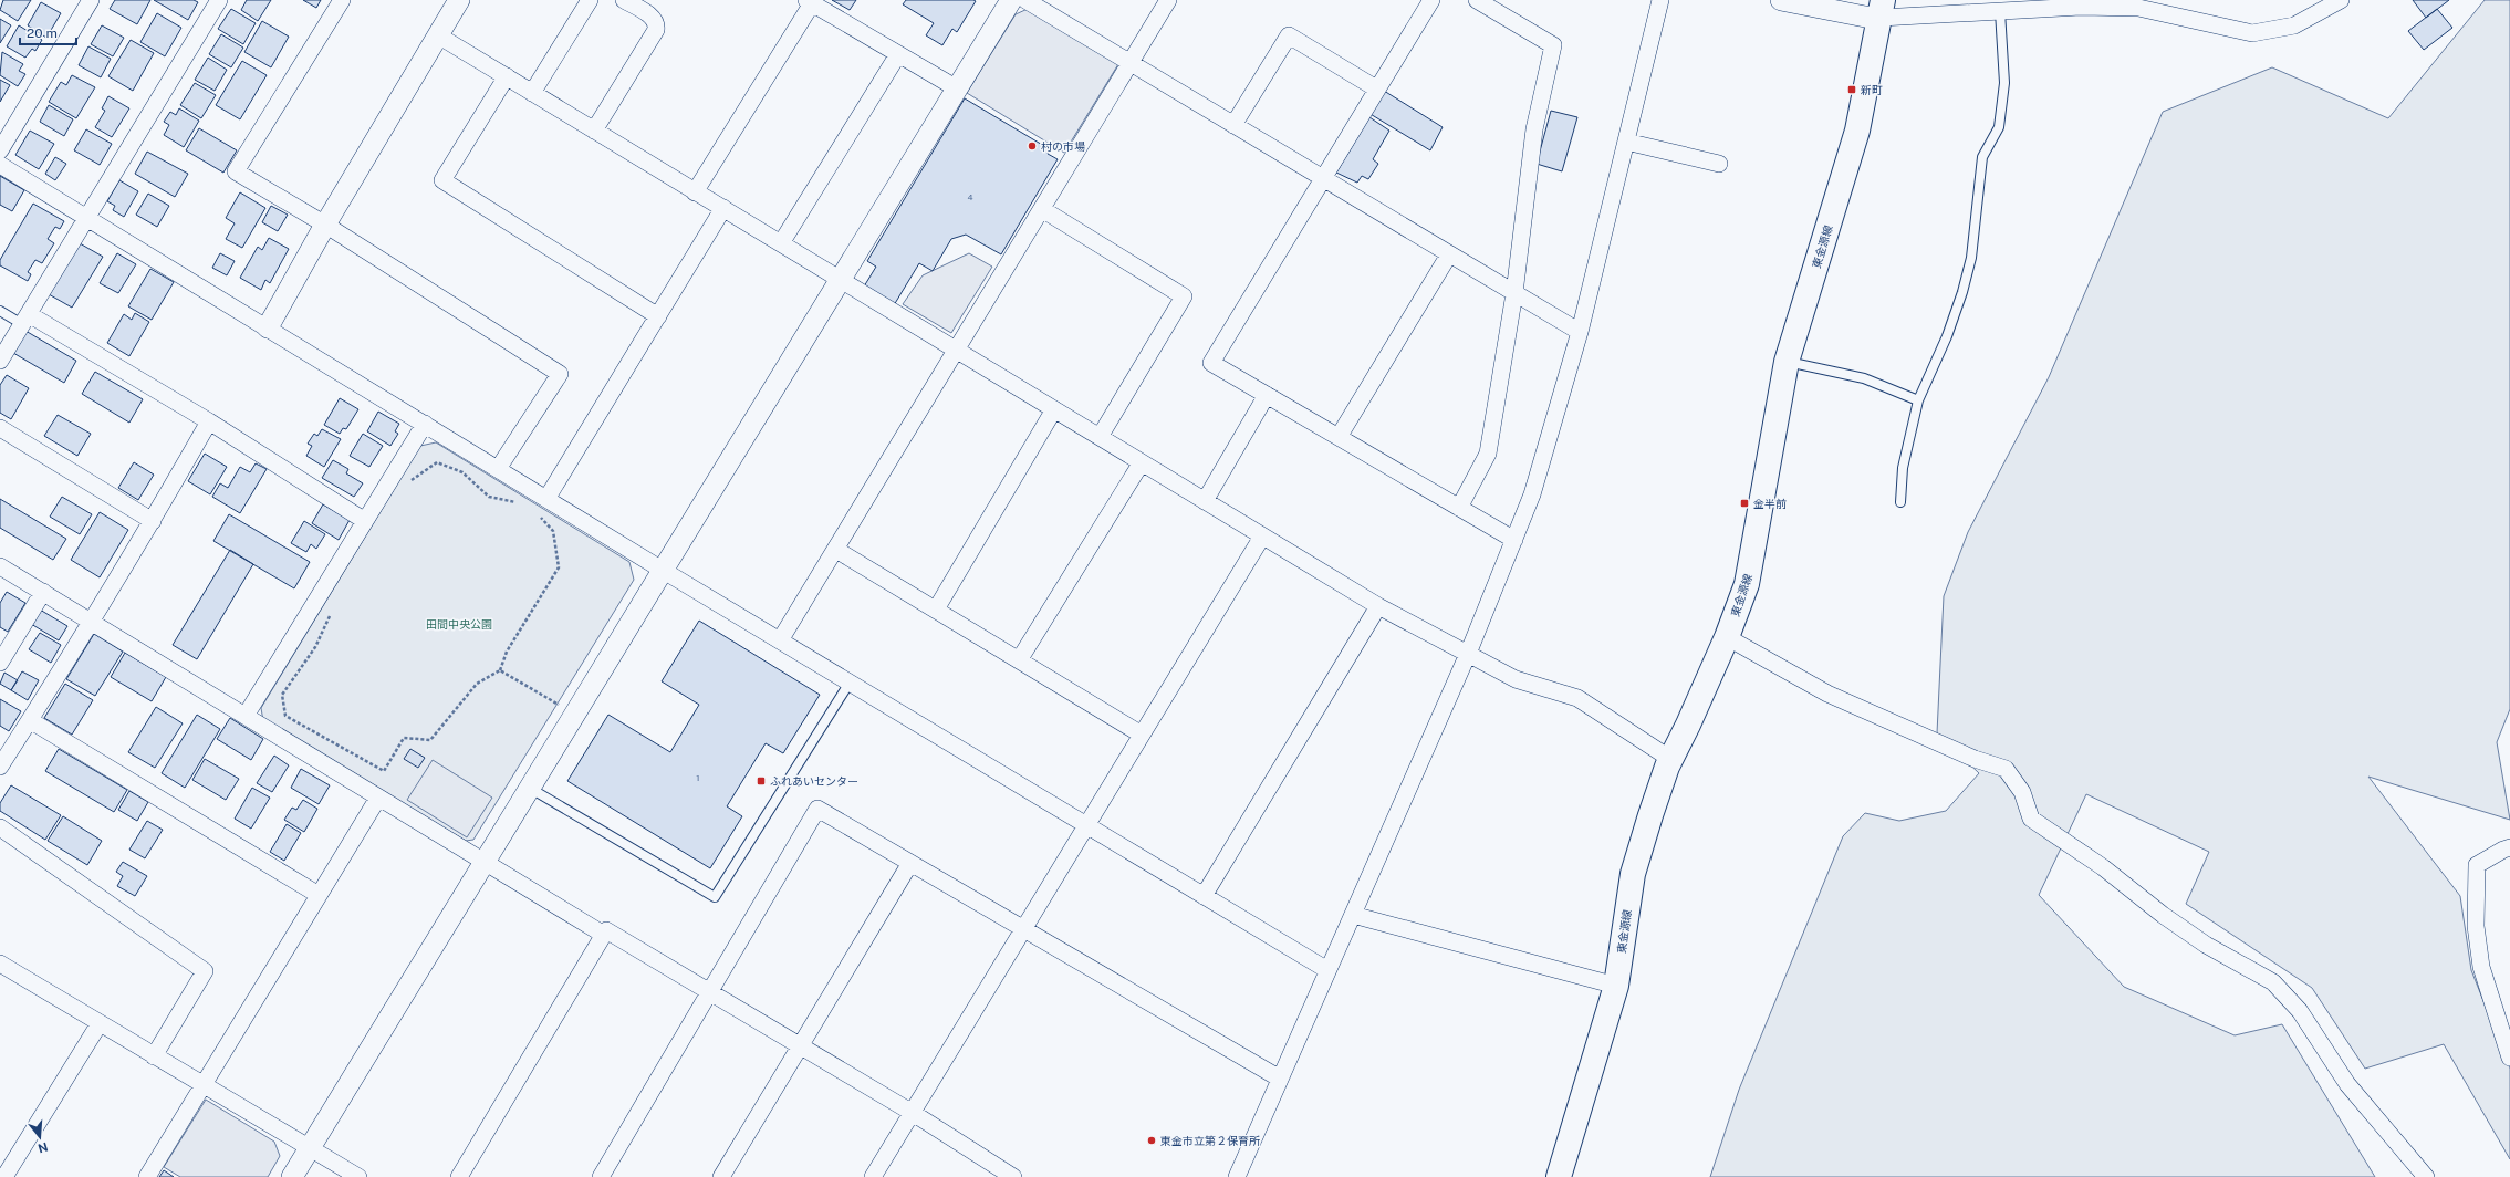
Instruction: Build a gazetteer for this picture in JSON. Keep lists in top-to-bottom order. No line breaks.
{"streets":{"main road":["東金源線"]},"parks":["田間中央公園"],"places":{"transit":["新町","金半前","ふれあいセンター"],"other":["村の市場","東金市立第２保育所"]},"house_numbers":["4","1"],"scale_bar":"20 m","north":"bottom"}
